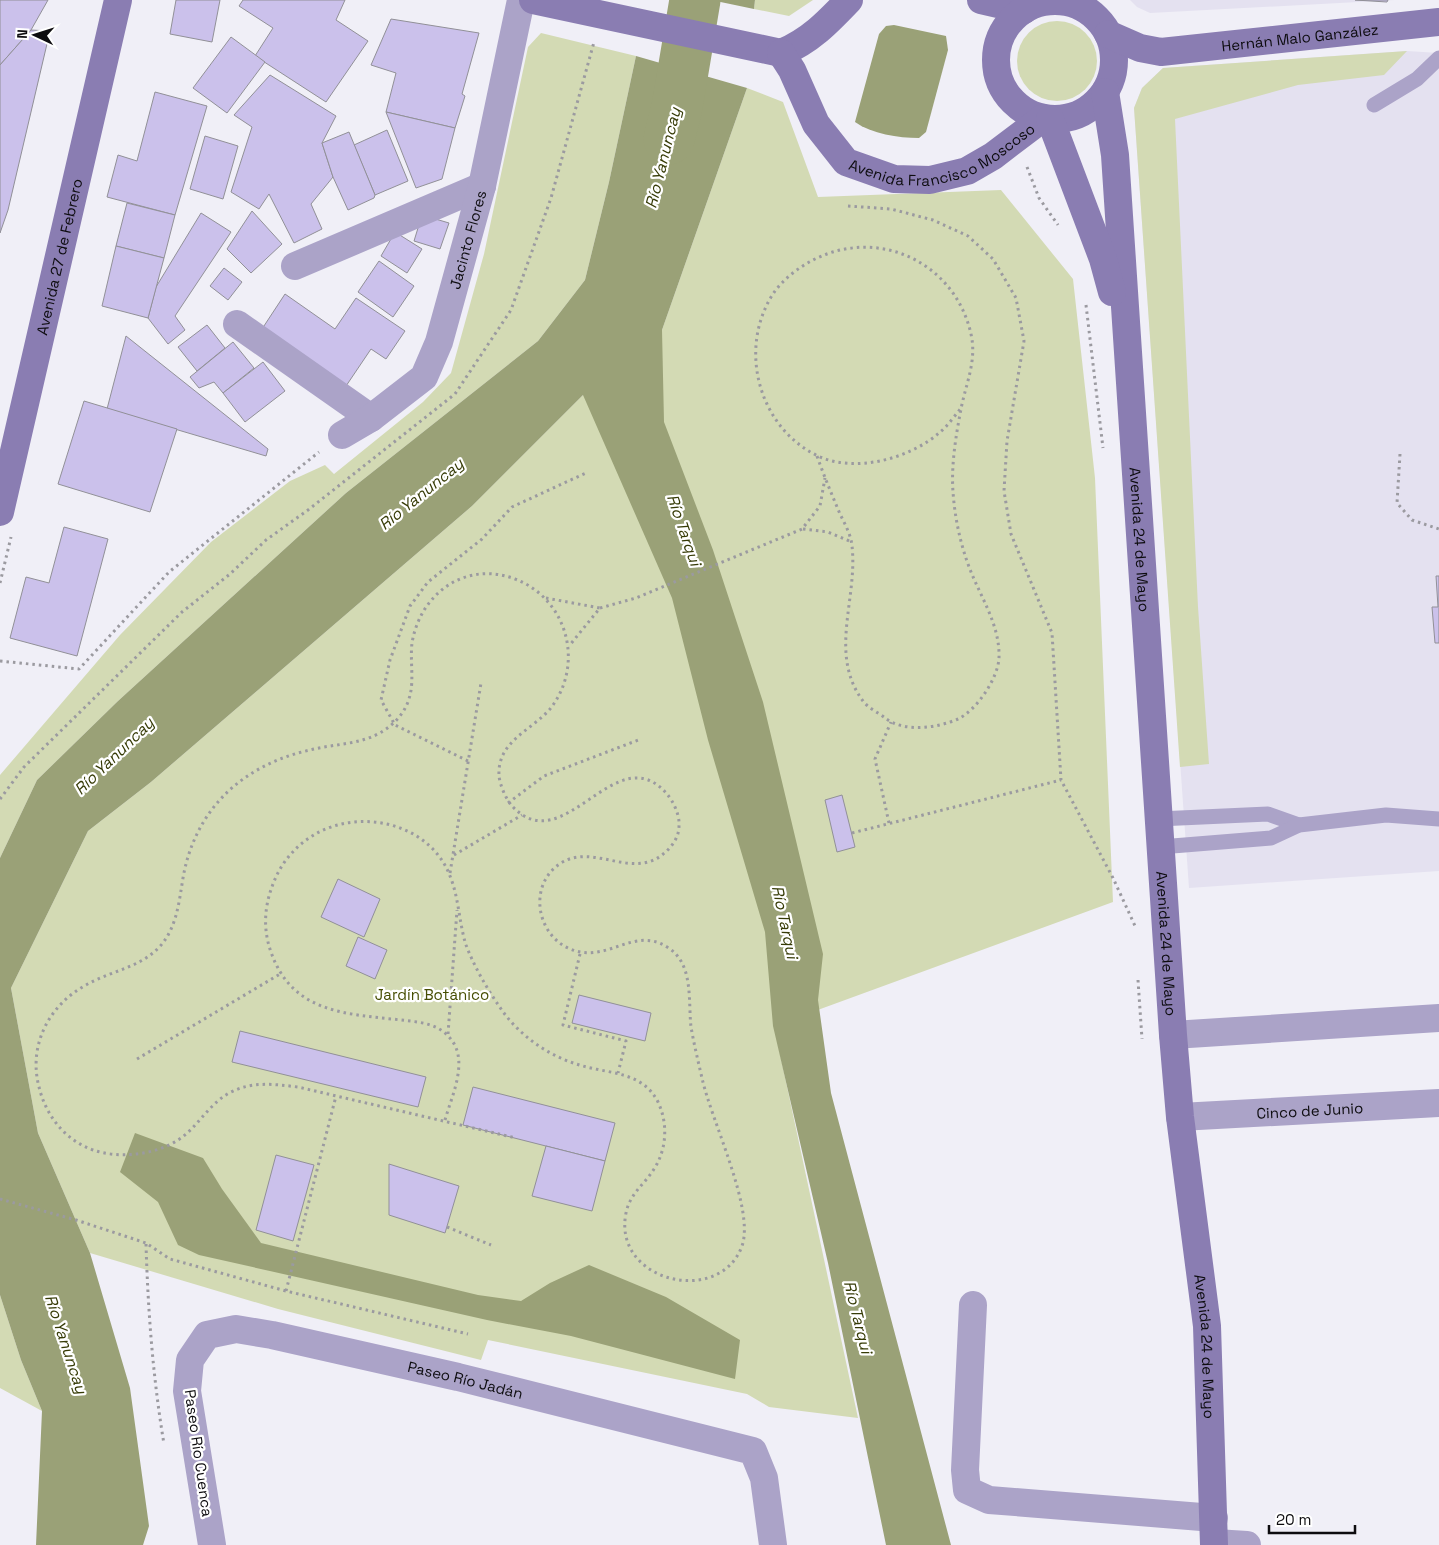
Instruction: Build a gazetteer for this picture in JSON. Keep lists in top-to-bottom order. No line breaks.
{"streets":{"main road":["Hernán Malo Ganzález","Avenida Francisco Moscoso","Avenida 27 de Febrero","Avenida 24 de Mayo"],"street":["Jacinto Flores","Cinco de Junio","Paseo Río Jadán","Paseo Río Cuenca"]},"crossings":[["Hernán Malo Ganzález","Avenida Francisco Moscoso"],["Hernán Malo Ganzález","Avenida 24 de Mayo"],["Avenida Francisco Moscoso","Avenida 24 de Mayo"],["Avenida 24 de Mayo","Cinco de Junio"],["Paseo Río Jadán","Paseo Río Cuenca"]],"water":["Río Yanuncay","Río Tarqui"],"parks":["Jardín Botánico"],"scale_bar":"20 m","north":"left"}
